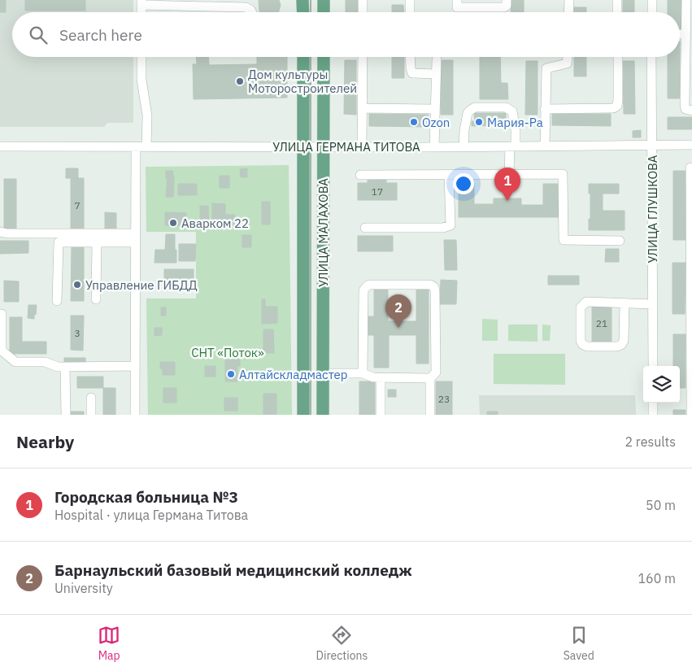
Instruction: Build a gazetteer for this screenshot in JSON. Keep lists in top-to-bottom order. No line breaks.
{"streets":{"main road":["УЛИЦА МАЛАХОВА"],"street":["УЛИЦА ГЕРМАНА ТИТОВА","УЛИЦА ГЛУШКОВА"]},"crossings":[["УЛИЦА ГЕРМАНА ТИТОВА","УЛИЦА ГЛУШКОВА"],["УЛИЦА ГЕРМАНА ТИТОВА","УЛИЦА МАЛАХОВА"]],"parks":["СНТ «Поток»"],"places":["Дом культуры Моторостроителей","Ozon","Мария-Ра","Аварком 22","Управление ГИБДД","Алтайскладмастер"],"house_numbers":["17","7","21","3","23"],"page":{"search":"Search here","pins":["1","2"],"heading":["Nearby","2 results"],"list":[{"mark":"1","name":"Городская больница №3","note":"Hospital · улица Германа Титова","value":"50 m"},{"mark":"2","name":"Барнаульский базовый медицинский колледж","note":"University","value":"160 m"}],"nav":["Map","Directions","Saved"]}}
